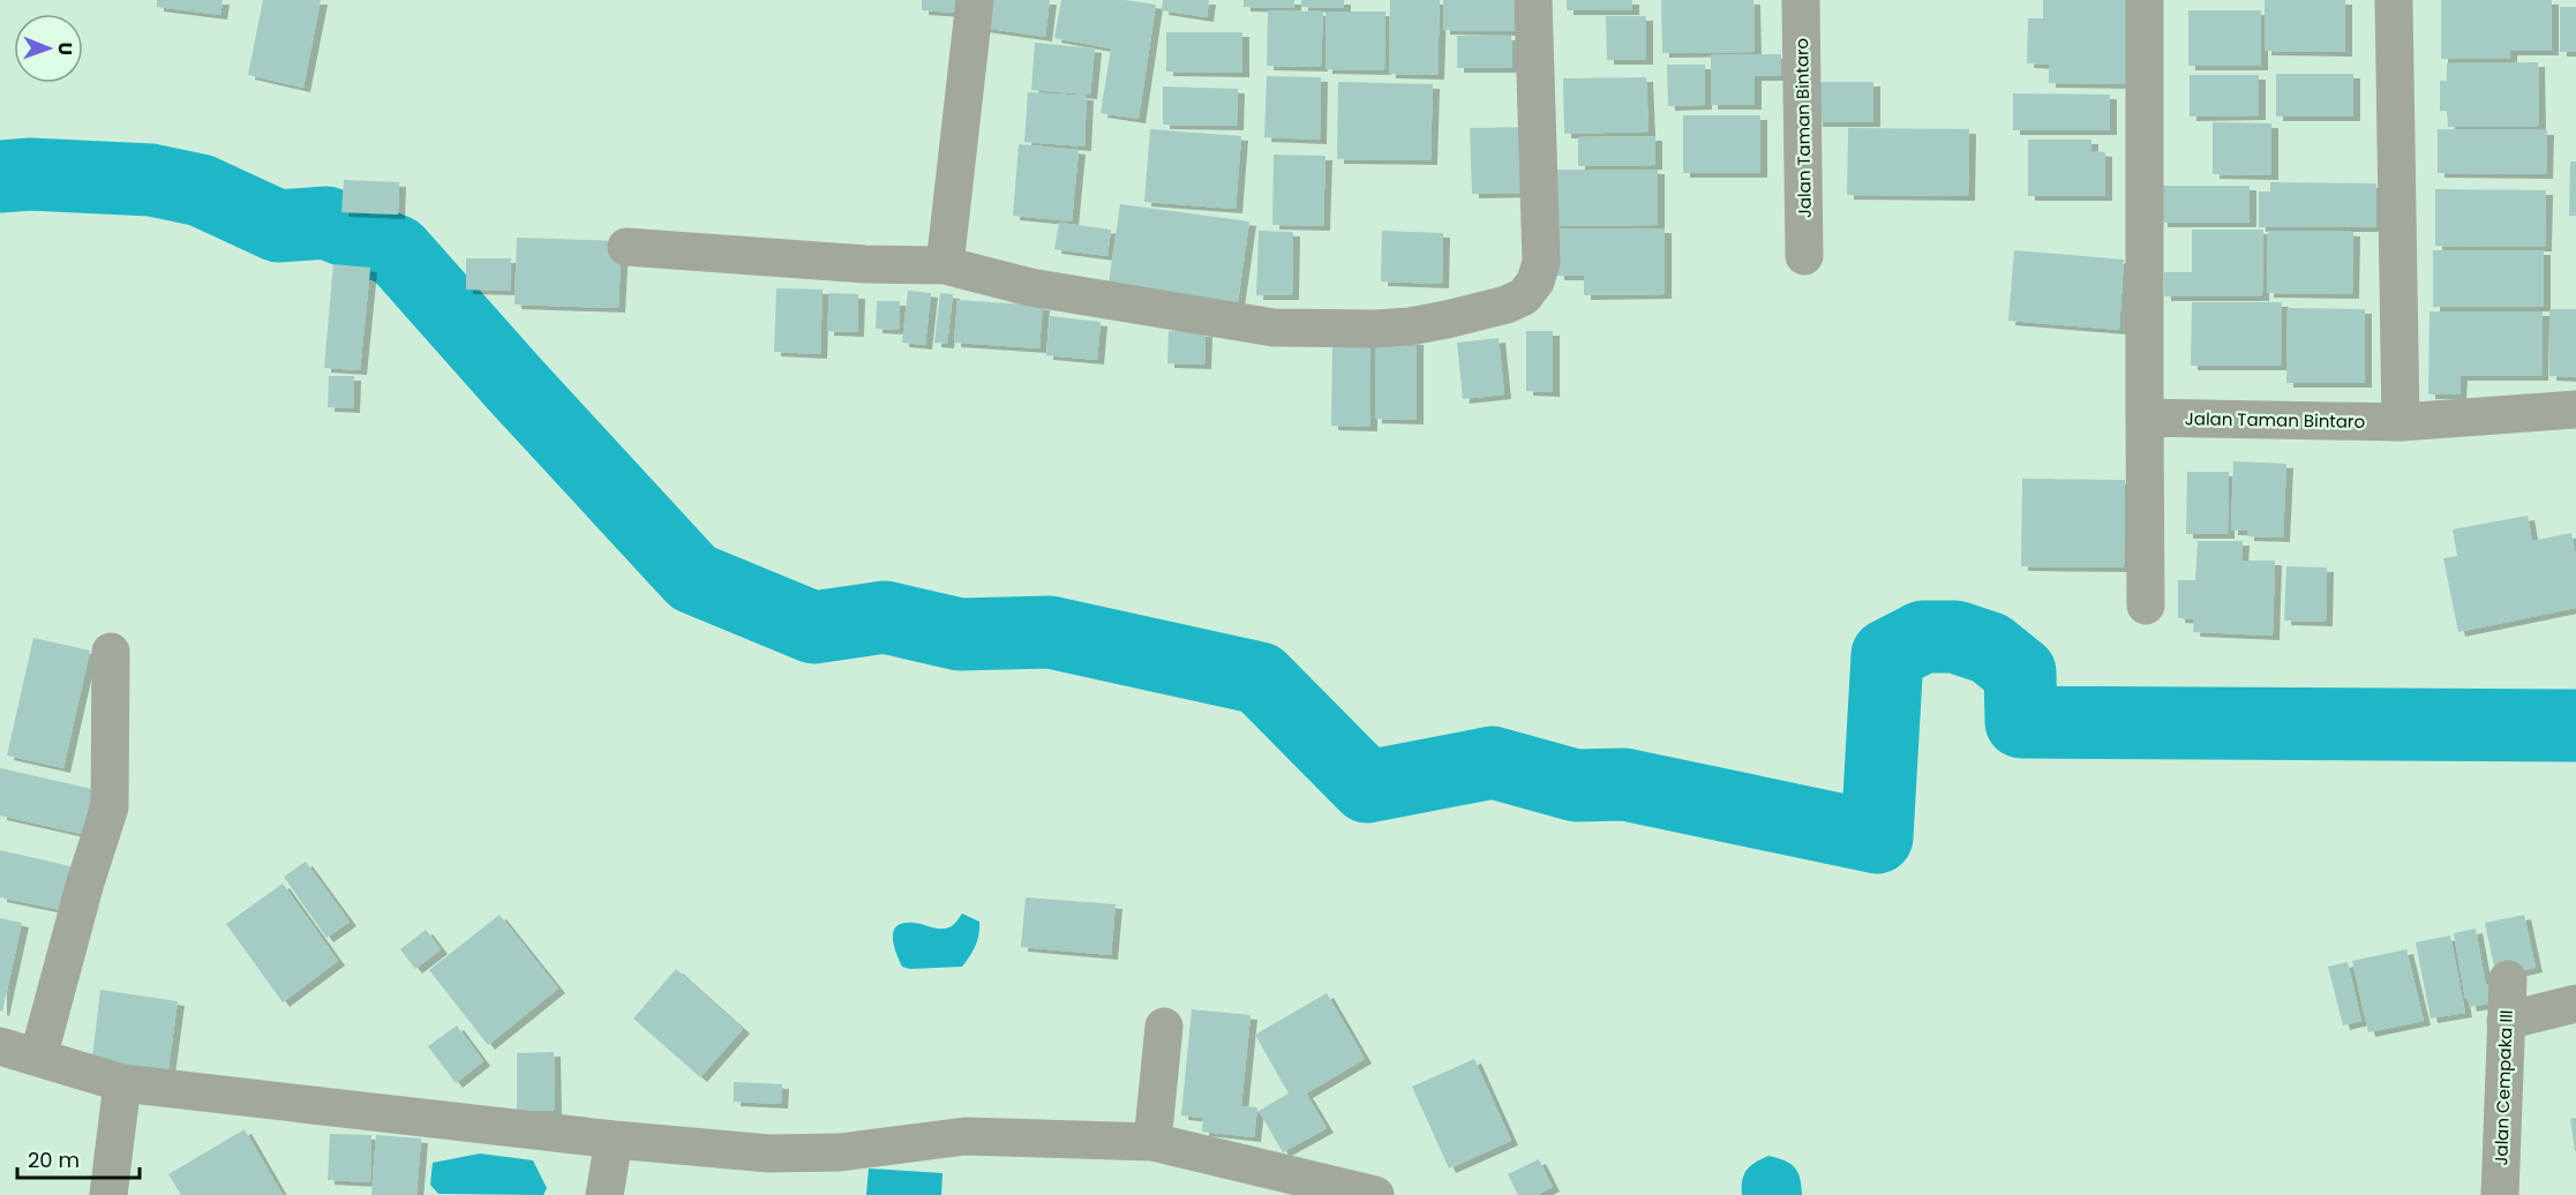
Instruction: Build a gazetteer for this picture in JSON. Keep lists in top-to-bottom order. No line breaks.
{"streets":{"street":["Jalan Taman Bintaro","Jalan Cempaka III"]},"scale_bar":"20 m","north":"right"}
